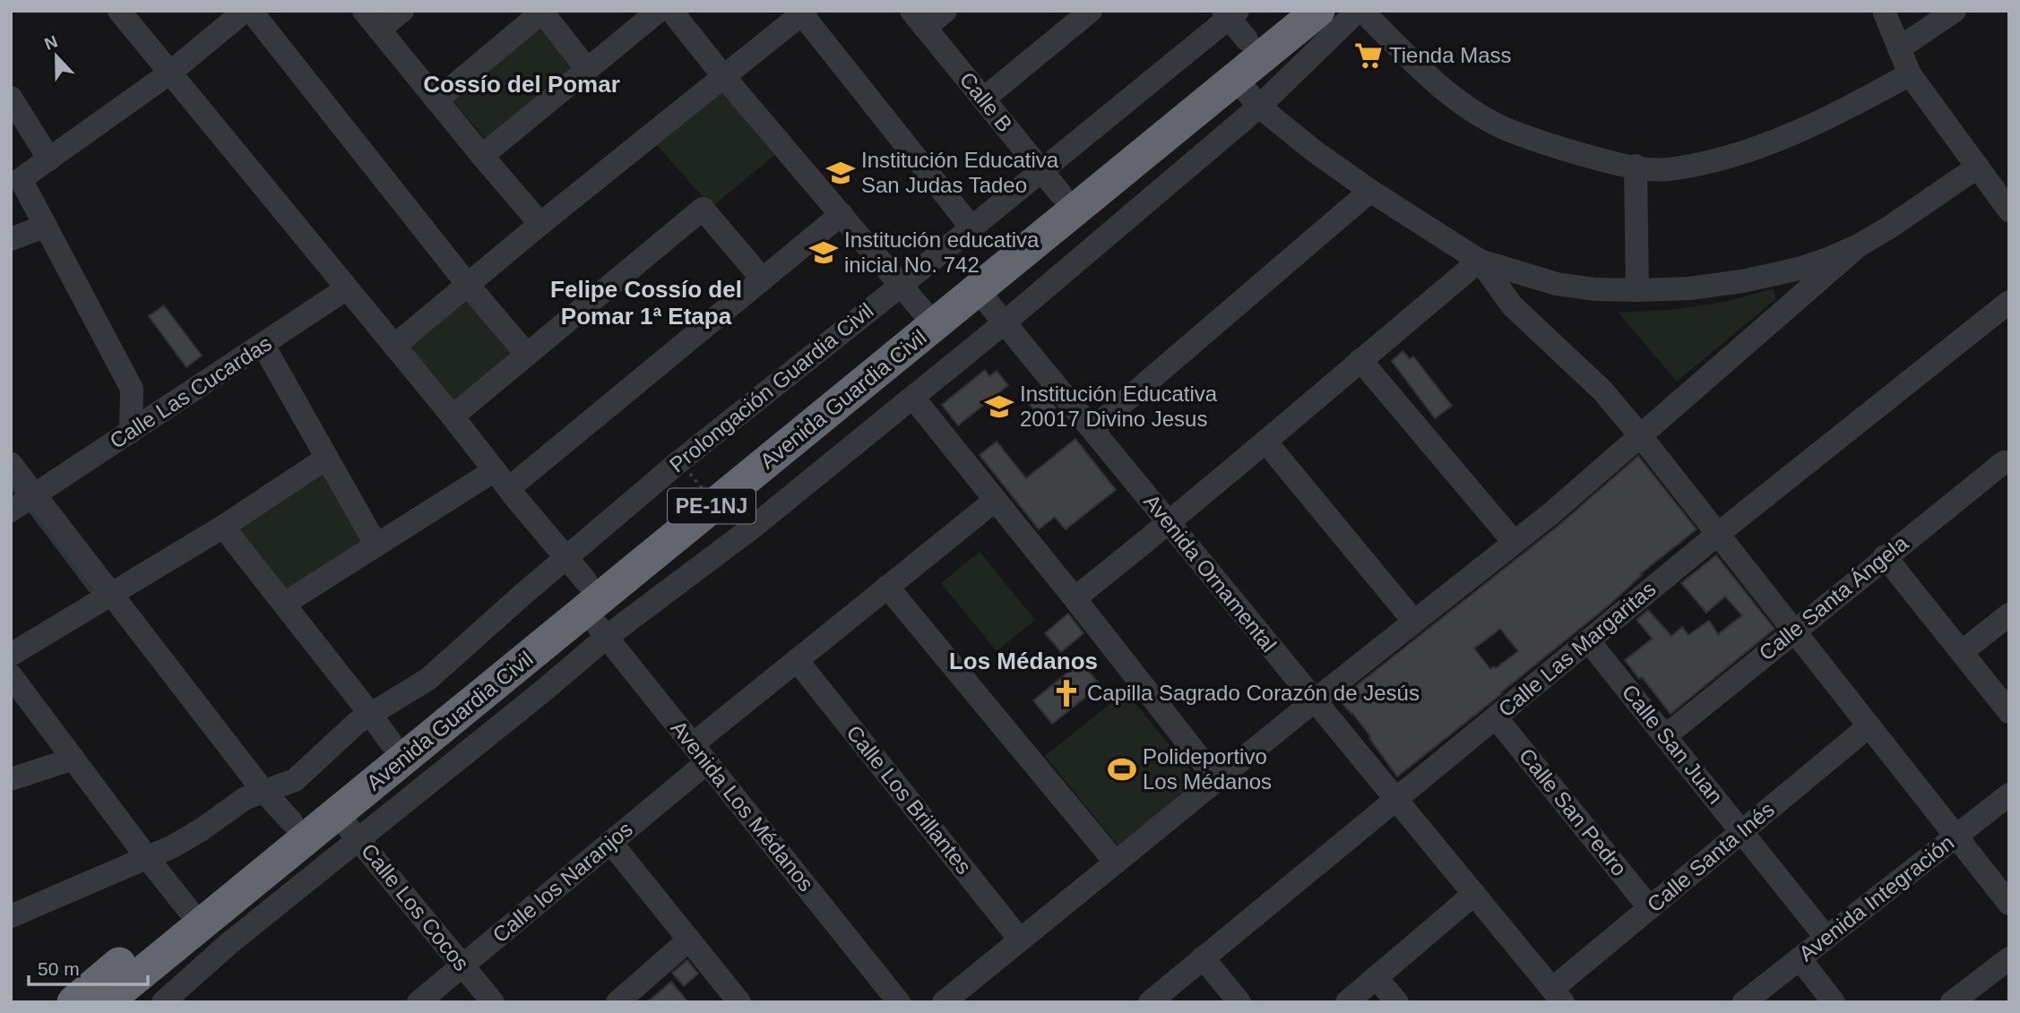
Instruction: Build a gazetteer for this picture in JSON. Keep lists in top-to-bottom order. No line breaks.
{"streets":{"highway":["Avenida Guardia Civil","PE-1NJ"],"street":["Calle B","Calle Las Cucardas","Avenida Ornamental","Calle Santa Ángela","Calle Las Margaritas","Calle San Juan","Calle Los Brillantes","Avenida Los Médanos","Calle San Pedro","Calle Santa Inés","Calle los Naranjos","Avenida Integración","Calle Los Cocos"]},"crossings":[["Calle B","Avenida Guardia Civil"],["Calle Las Cucardas","Avenida Los Médanos"],["Avenida Guardia Civil","Avenida Ornamental"],["Avenida Guardia Civil","Avenida Los Médanos"],["Avenida Guardia Civil","Calle Los Cocos"],["Avenida Ornamental","Calle Las Margaritas"],["Avenida Ornamental","Calle Santa Inés"],["Calle Santa Ángela","Calle San Juan"],["Calle Las Margaritas","Calle San Juan"],["Calle Las Margaritas","Calle San Pedro"],["Calle San Juan","Calle Santa Inés"],["Calle San Juan","Avenida Integración"],["Calle Los Brillantes","Calle los Naranjos"],["Avenida Los Médanos","Calle los Naranjos"],["Calle San Pedro","Calle Santa Inés"],["Calle los Naranjos","Calle Los Cocos"]],"districts":["Cossío del Pomar","Felipe Cossío del Pomar 1ª Etapa","Los Médanos"],"places":{"supermarket":["Tienda Mass"],"school or university":["Institución Educativa San Judas Tadeo","Institución educativa inicial No. 742","Institución Educativa 20017 Divino Jesus"],"church":["Capilla Sagrado Corazón de Jesús"],"sports":["Polideportivo Los Médanos"]},"scale_bar":"50 m","north":"top"}
